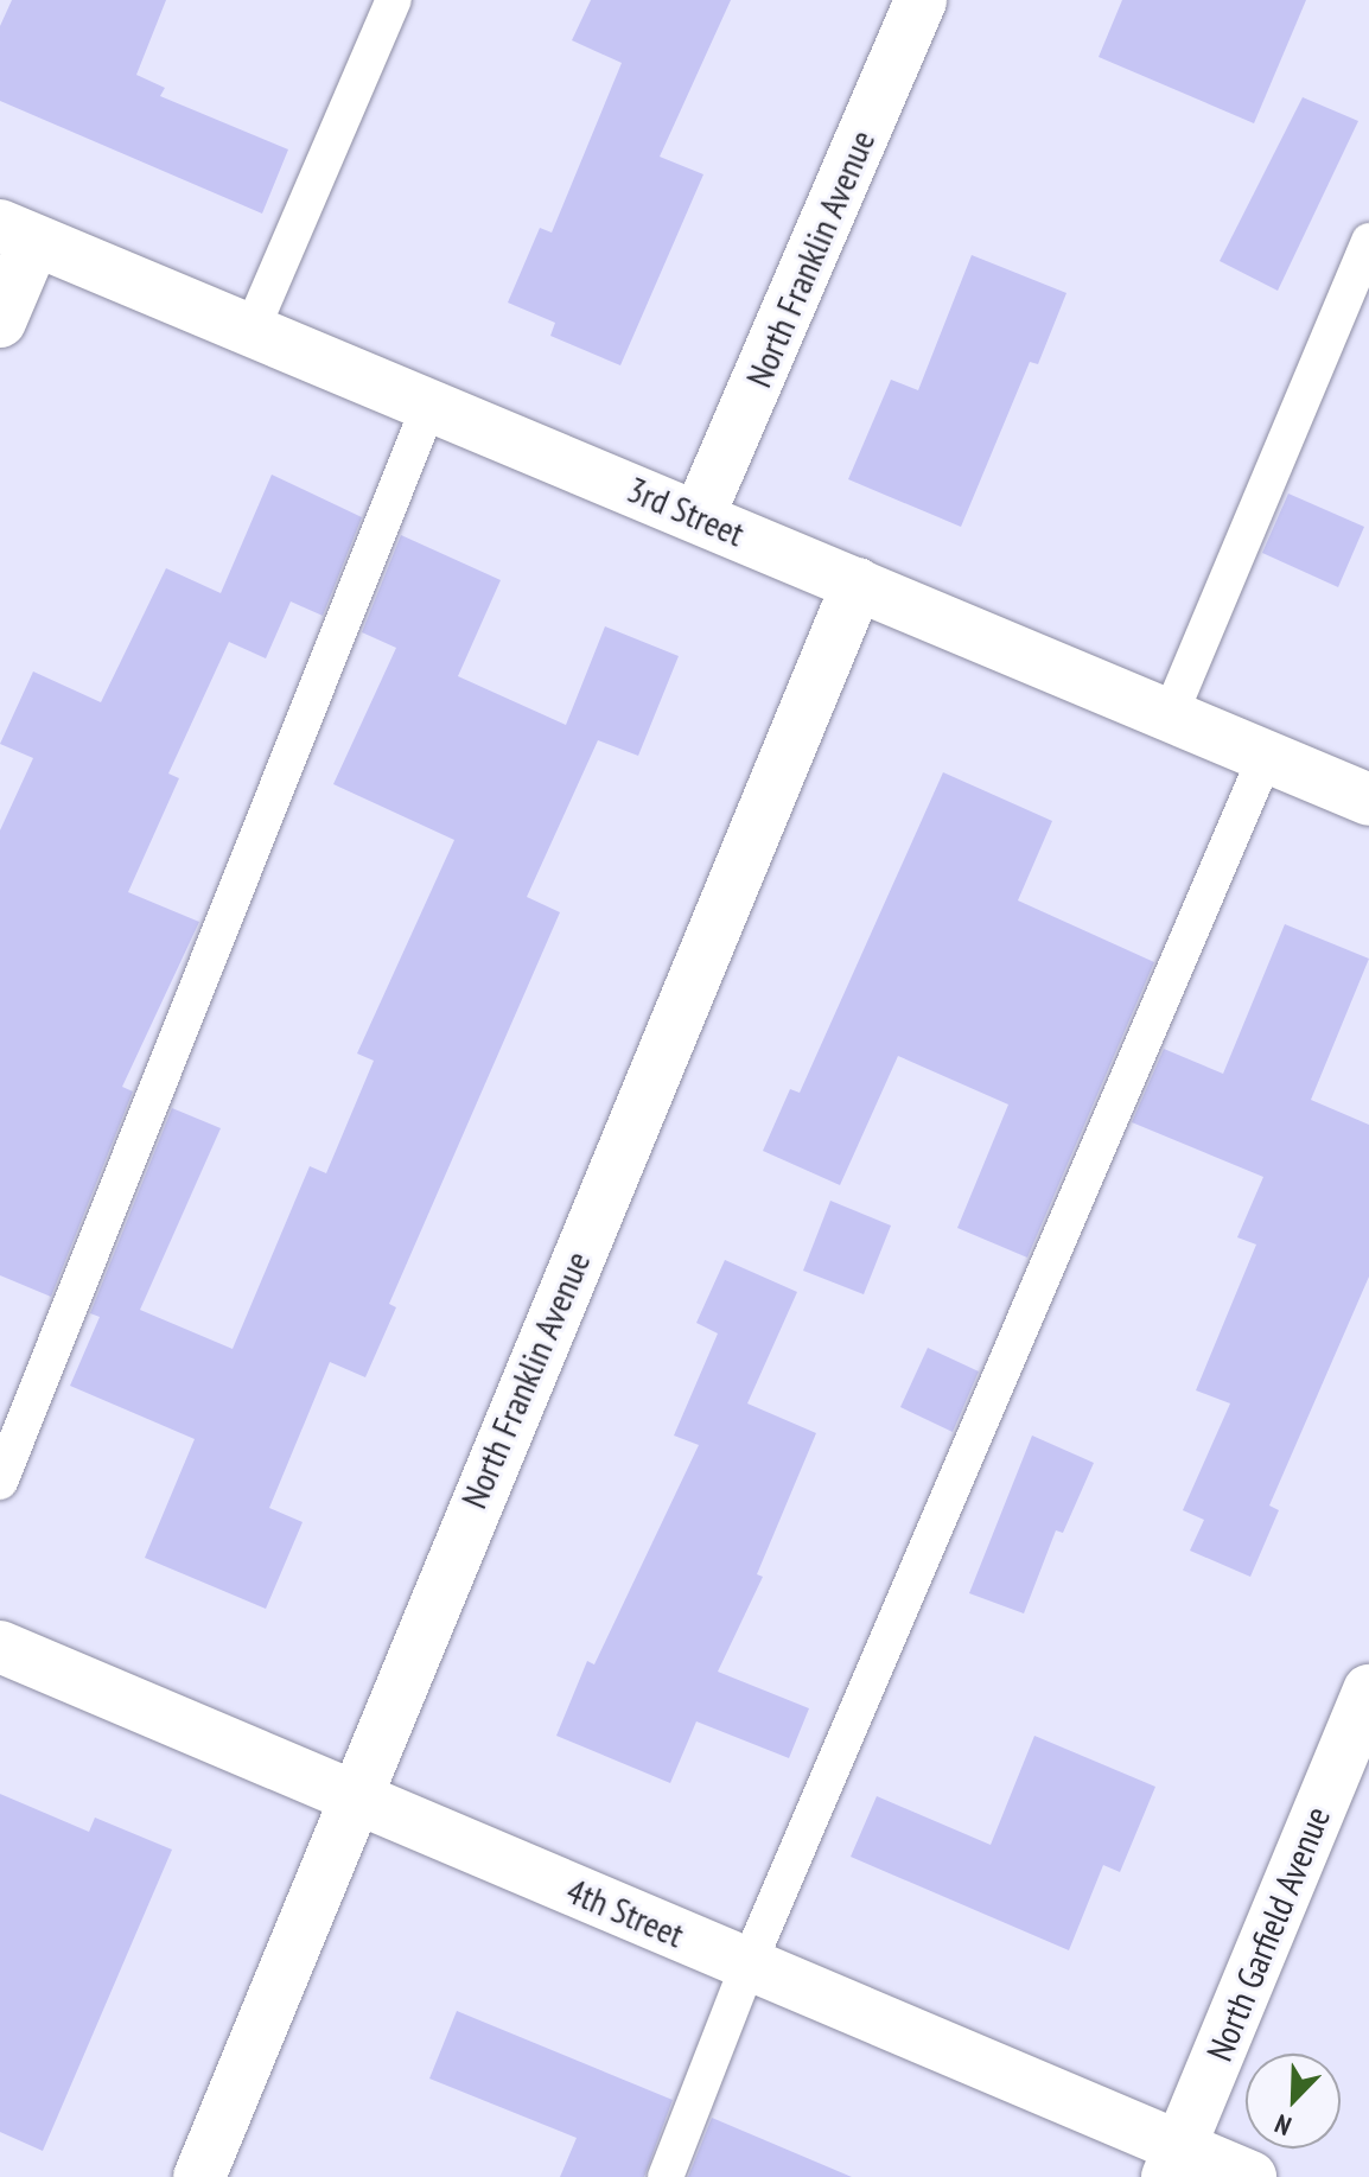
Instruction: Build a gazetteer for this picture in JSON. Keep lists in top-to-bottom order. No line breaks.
{"streets":{"street":["North Franklin Avenue","3rd Street","4th Street","North Garfield Avenue"]},"crossings":[["North Franklin Avenue","3rd Street"],["North Franklin Avenue","4th Street"],["4th Street","North Garfield Avenue"]],"north":"bottom left"}
